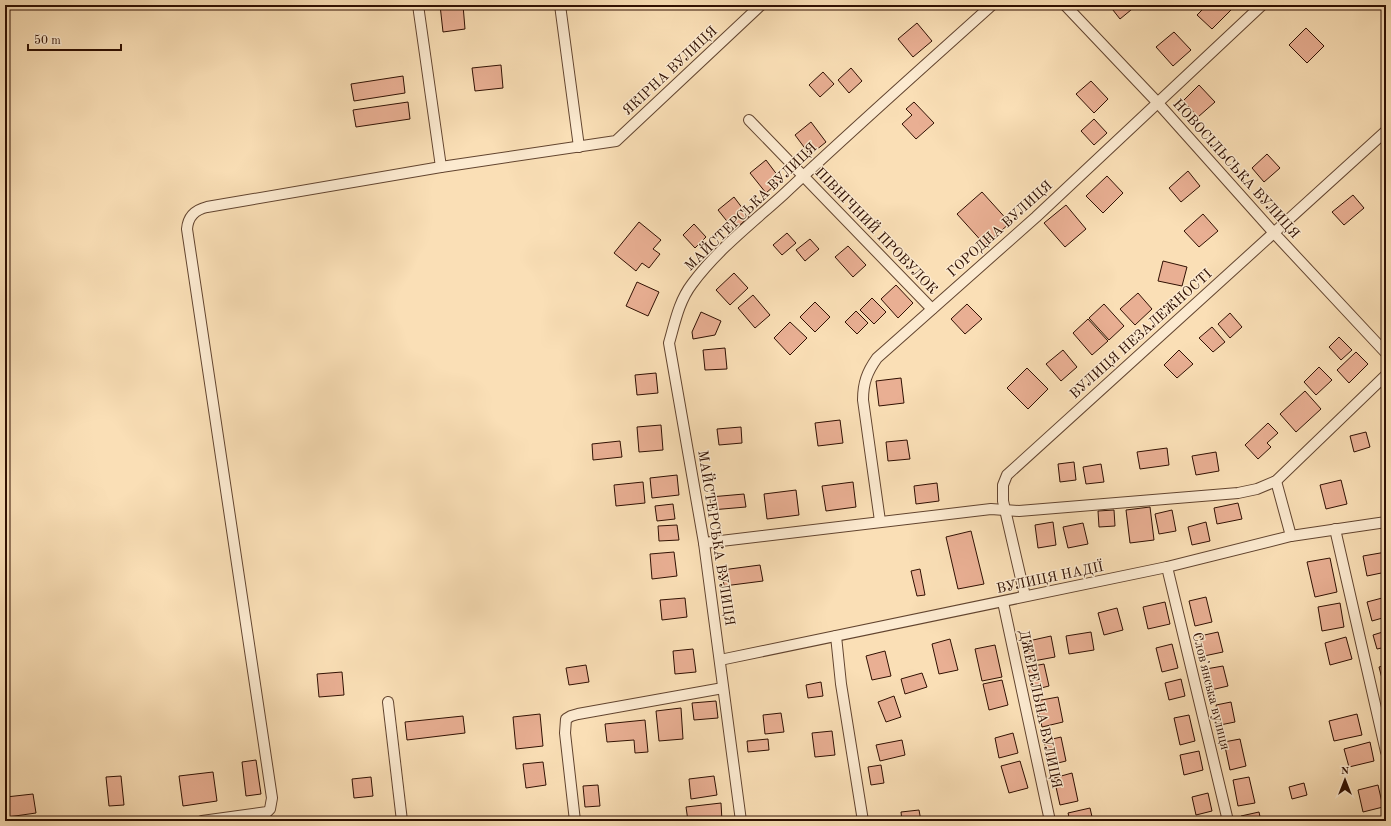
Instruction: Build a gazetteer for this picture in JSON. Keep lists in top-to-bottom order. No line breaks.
{"streets":{"street":["ЯКІРНА ВУЛИЦЯ","НОВОСІЛЬСЬКА ВУЛИЦЯ","МАЙСТЕРСЬКА ВУЛИЦЯ","ГОРОДНА ВУЛИЦЯ","ПІВНІЧНИЙ ПРОВУЛОК","ВУЛИЦЯ НЕЗАЛЕЖНОСТІ","ВУЛИЦЯ НАДІЇ","Словʼянська вулиця","ДЖЕРЕЛЬНА ВУЛИЦЯ"]},"crossings":[["НОВОСІЛЬСЬКА ВУЛИЦЯ","ГОРОДНА ВУЛИЦЯ"],["НОВОСІЛЬСЬКА ВУЛИЦЯ","ВУЛИЦЯ НЕЗАЛЕЖНОСТІ"],["МАЙСТЕРСЬКА ВУЛИЦЯ","ПІВНІЧНИЙ ПРОВУЛОК"],["МАЙСТЕРСЬКА ВУЛИЦЯ","ВУЛИЦЯ НАДІЇ"],["ГОРОДНА ВУЛИЦЯ","ПІВНІЧНИЙ ПРОВУЛОК"],["ВУЛИЦЯ НЕЗАЛЕЖНОСТІ","ВУЛИЦЯ НАДІЇ"],["ВУЛИЦЯ НАДІЇ","Словʼянська вулиця"],["ВУЛИЦЯ НАДІЇ","ДЖЕРЕЛЬНА ВУЛИЦЯ"]],"scale_bar":"50 m","north":"top"}
